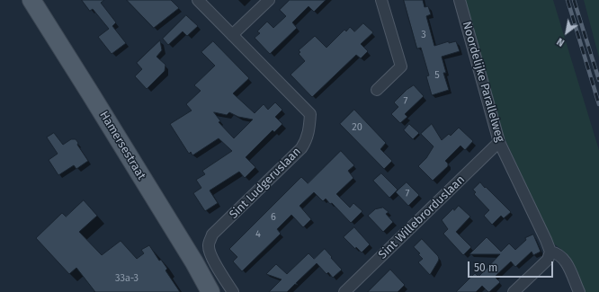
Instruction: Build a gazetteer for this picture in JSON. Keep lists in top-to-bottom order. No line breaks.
{"streets":{"main road":["Hamersestraat"],"street":["Noordelijke Parallelweg","Sint Ludgeruslaan","Sint Willebrorduslaan"]},"crossings":[["Noordelijke Parallelweg","Sint Willebrorduslaan"]],"house_numbers":["3","5","7","20","7","6","4","33a-3"],"scale_bar":"50 m","north":"bottom left"}
